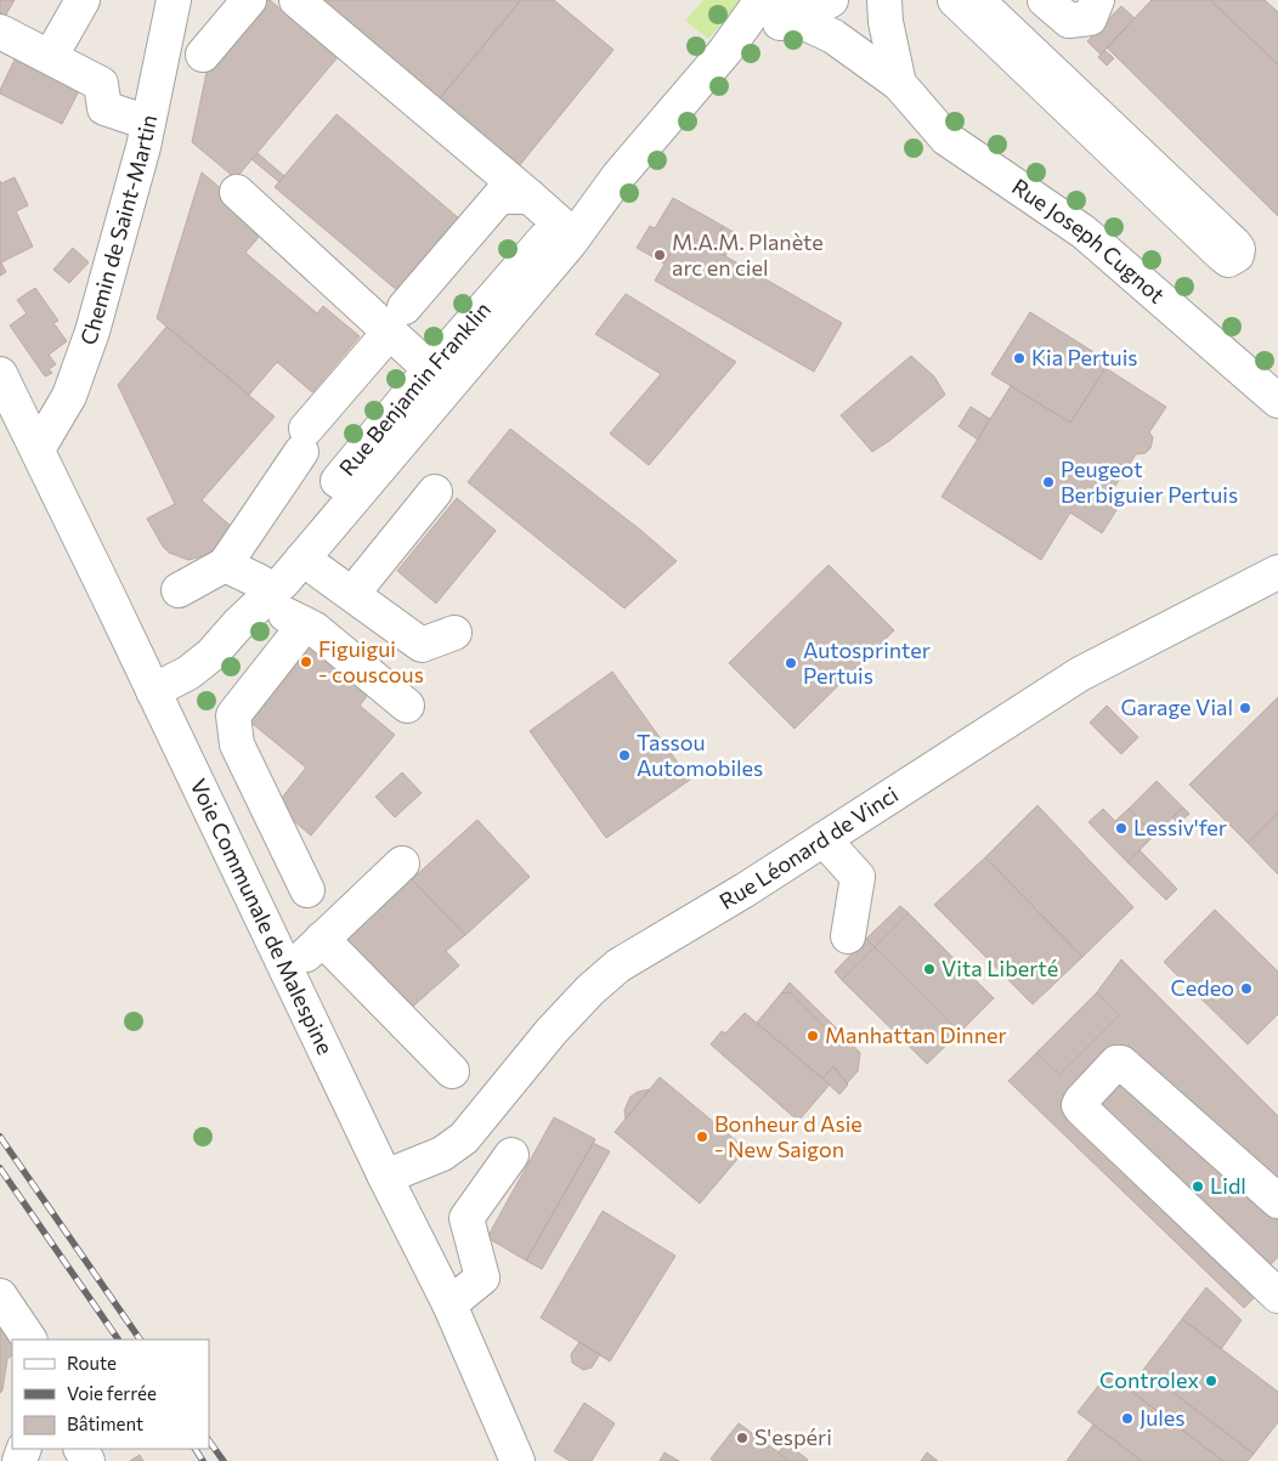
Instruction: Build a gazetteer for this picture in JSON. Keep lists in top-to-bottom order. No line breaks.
{"streets":{"street":["Chemin de Saint-Martin","Rue Joseph Cugnot","Rue Benjamin Franklin","Rue Léonard de Vinci","Voie Communale de Malespine"]},"crossings":[["Chemin de Saint-Martin","Voie Communale de Malespine"],["Rue Benjamin Franklin","Voie Communale de Malespine"],["Rue Léonard de Vinci","Voie Communale de Malespine"]],"places":["M.A.M. Planète arc en ciel","Kia Pertuis","Peugeot Berbiguier Pertuis","Figuigui - couscous","Autosprinter Pertuis","Garage Vial","Tassou Automobiles","Lessiv'fer","Vita Liberté","Cedeo","Manhattan Dinner","Bonheur d Asie - New Saigon","Lidl","Controlex","Jules","S'espéri"],"legend":["Route","Voie ferrée","Bâtiment"]}
